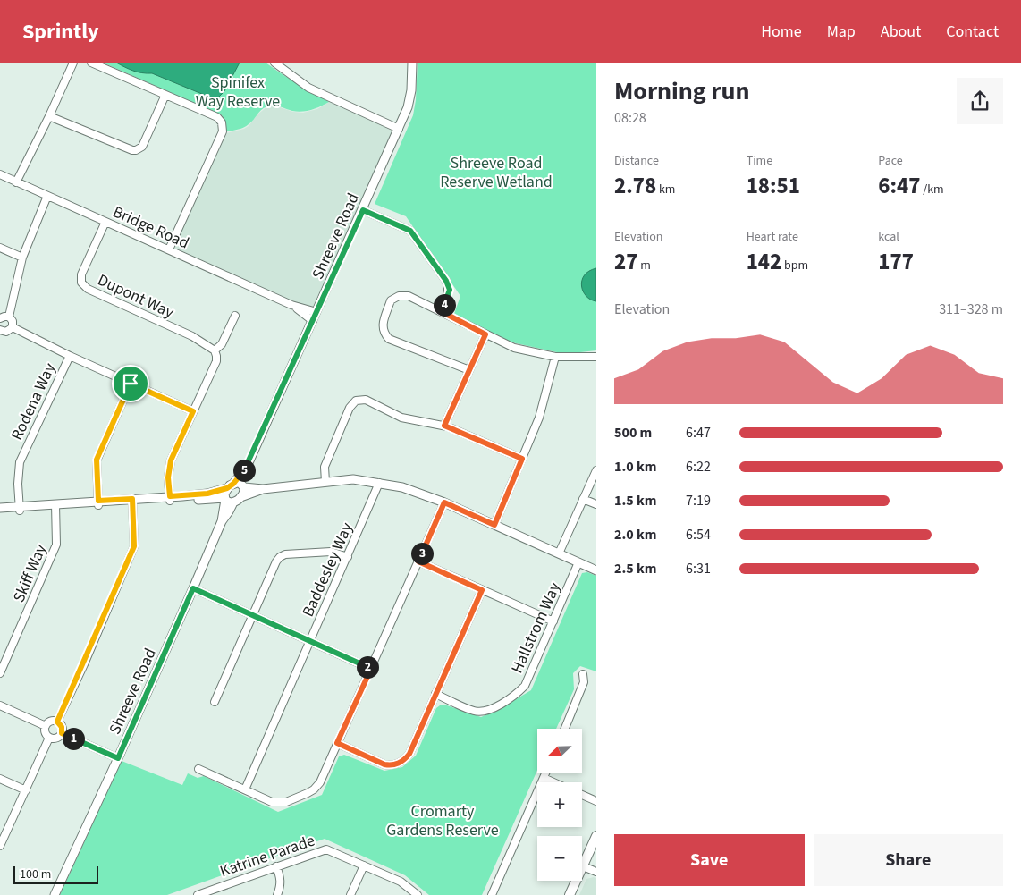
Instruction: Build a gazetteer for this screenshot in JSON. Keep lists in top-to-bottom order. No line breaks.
{"streets":{"street":["Bridge Road","Shreeve Road","Dupont Way","Rodena Way","Baddesley Way","Skiff Way","Hallstrom Way","Katrine Parade"]},"crossings":[["Bridge Road","Shreeve Road"],["Bridge Road","Dupont Way"]],"parks":["Spinifex Way Reserve","Shreeve Road Reserve Wetland","Cromarty Gardens Reserve"],"scale_bar":"100 m","north":"bottom left","page":{"header":"Sprintly","nav":["Home","Map","About","Contact"],"heading":["Morning run","08:28"],"stats":[["Distance","2.78 km"],["Time","18:51"],["Pace","6:47 /km"],["Elevation","27 m"],["Heart rate","142 bpm"],["kcal","177"]],"chart":["Elevation","311–328 m"],"pins":["4","5","3","2","1"],"list":[{"name":"500 m","note":"6:47"},{"name":"1.0 km","note":"6:22"},{"name":"1.5 km","note":"7:19"},{"name":"2.0 km","note":"6:54"},{"name":"2.5 km","note":"6:31"}],"map_buttons":["+","−"],"buttons":["Save","Share"],"scale":"100 m"}}
